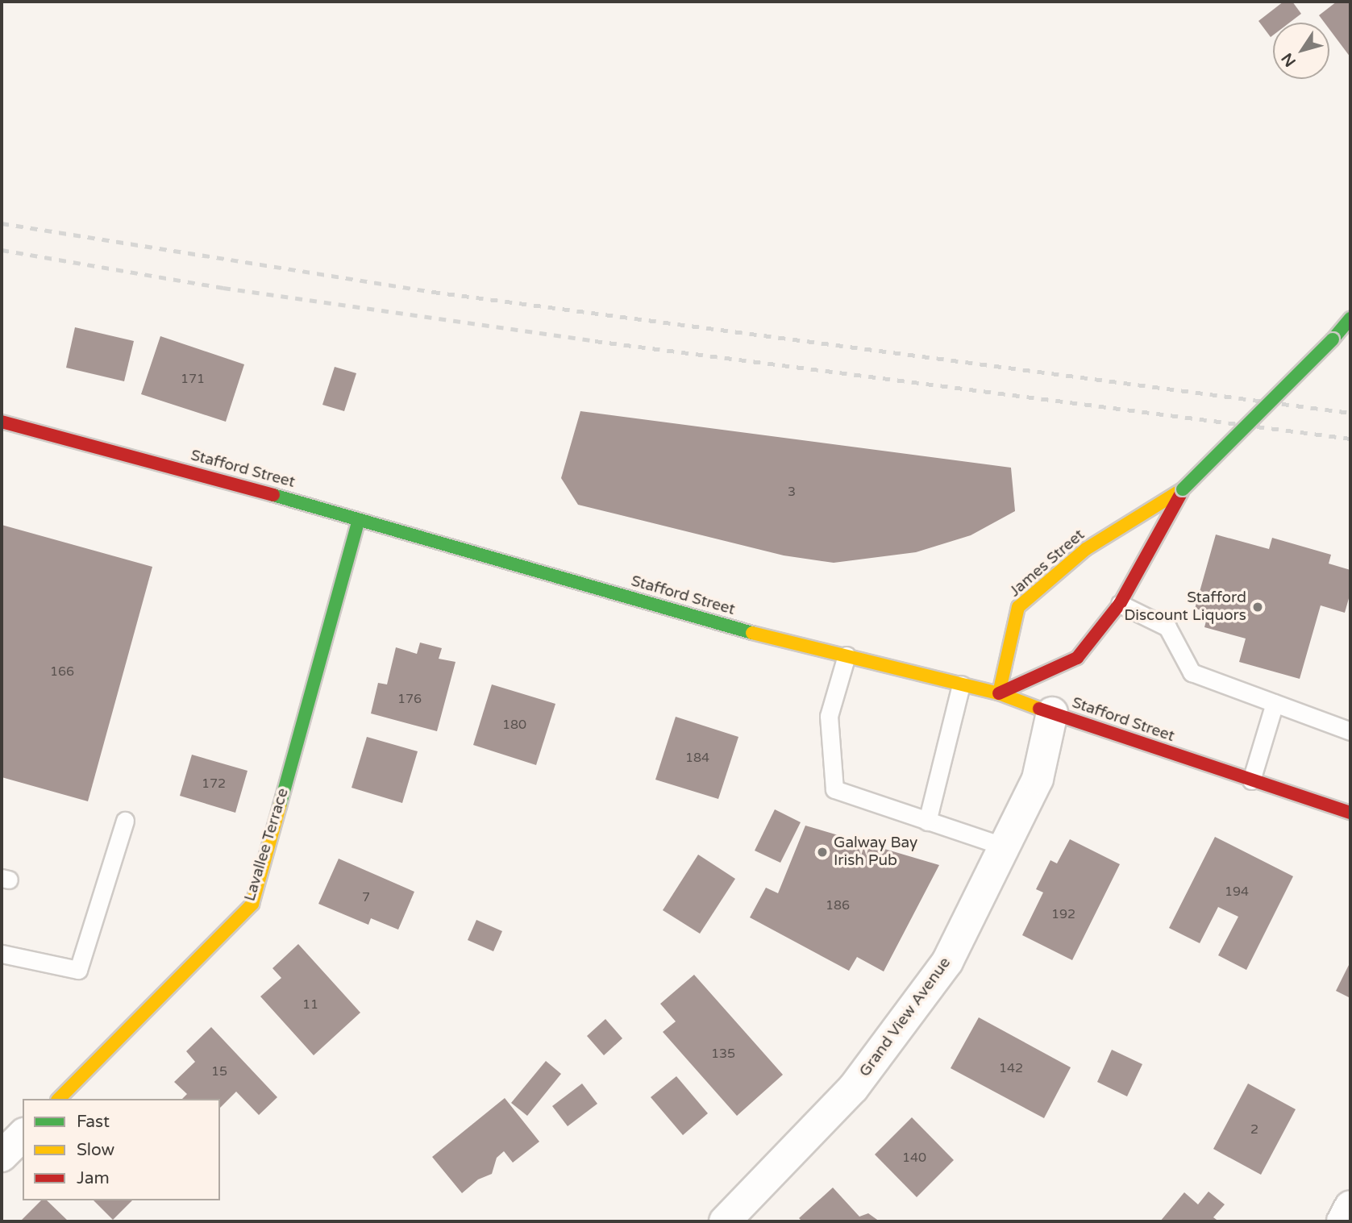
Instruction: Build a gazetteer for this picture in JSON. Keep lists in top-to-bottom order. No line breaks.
{"streets":{"main road":["Stafford Street","James Street","Lavallee Terrace"],"street":["Grand View Avenue"]},"crossings":[["Stafford Street","James Street"],["Stafford Street","Lavallee Terrace"],["Stafford Street","Grand View Avenue"]],"places":["Stafford Discount Liquors","Galway Bay Irish Pub"],"house_numbers":["171","3","166","176","180","184","172","194","7","186","192","11","135","142","15","2","140"],"legend":["Fast","Slow","Jam"],"north":"bottom left"}
